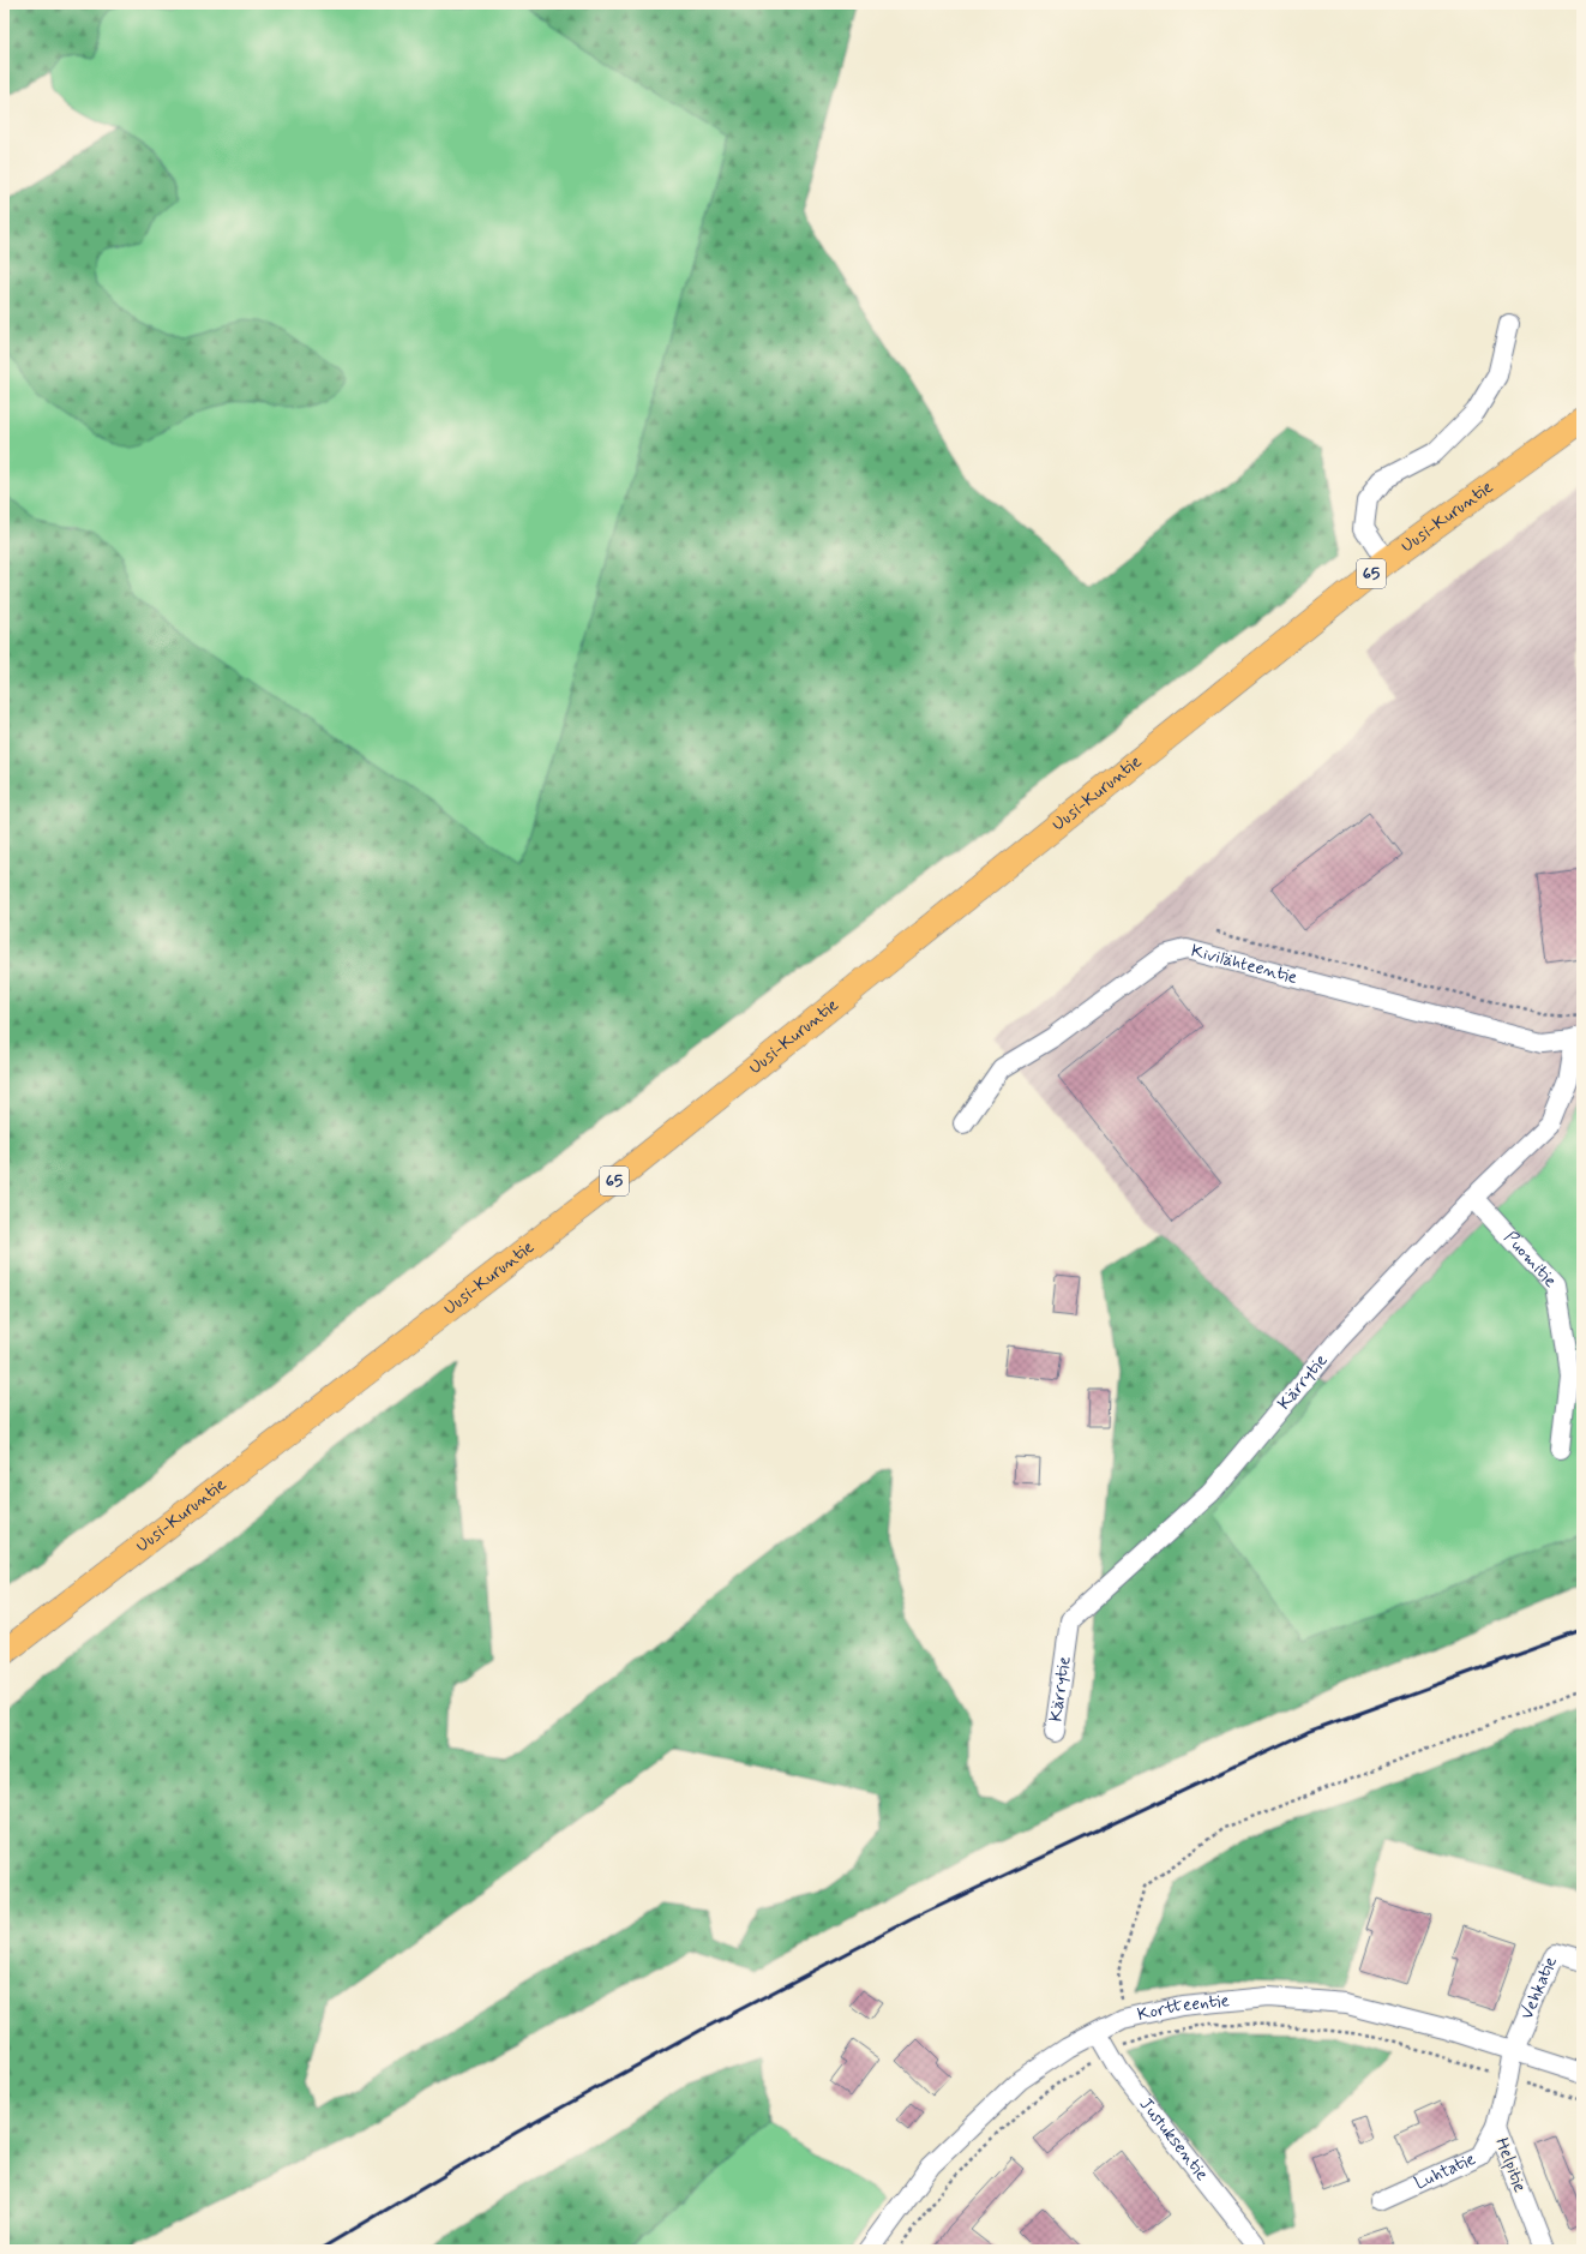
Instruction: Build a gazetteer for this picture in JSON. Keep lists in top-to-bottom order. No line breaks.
{"streets":{"main road":["Uusi-Kuruntie","65"],"street":["Kivilähteentie","Puomitie","Kärrytie","Vehkatie","Kortteentie","Justuksentie","Helpitie","Luhtatie"]},"crossings":[["Kivilähteentie","Kärrytie"],["Puomitie","Kärrytie"],["Vehkatie","Kortteentie"],["Vehkatie","Helpitie"],["Kortteentie","Justuksentie"],["Kortteentie","Helpitie"],["Helpitie","Luhtatie"]]}
